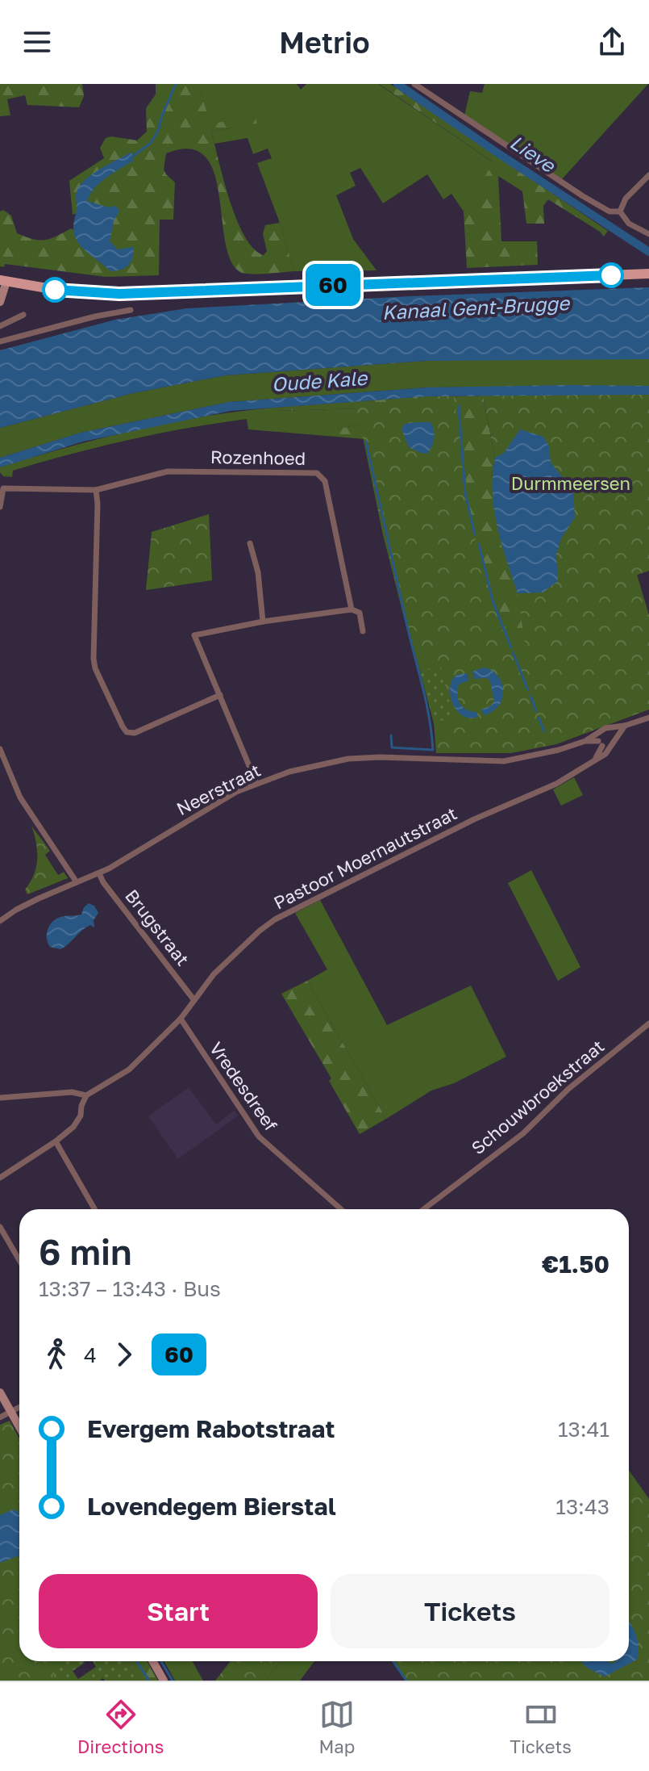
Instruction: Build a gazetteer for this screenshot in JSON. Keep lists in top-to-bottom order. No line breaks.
{"streets":{"street":["Rozenhoed","Neerstraat","Pastoor Moernautstraat","Brugstraat","Vredesdreef","Schouwbroekstraat"]},"crossings":[["Neerstraat","Pastoor Moernautstraat"],["Neerstraat","Brugstraat"],["Pastoor Moernautstraat","Brugstraat"],["Pastoor Moernautstraat","Vredesdreef"]],"water":["Lieve","Kanaal Gent-Brugge","Oude Kale"],"parks":["Durmmeersen"],"lines":["bus line 60"],"page":{"header":"Metrio","on_map":"60","heading":["6 min","13:37 – 13:43 · Bus","€1.50"],"legs":["4","60"],"list":[{"name":"Evergem Rabotstraat","value":"13:41"},{"name":"Lovendegem Bierstal","value":"13:43"}],"buttons":["Start","Tickets"],"tabs":["Directions","Map","Tickets"]}}
